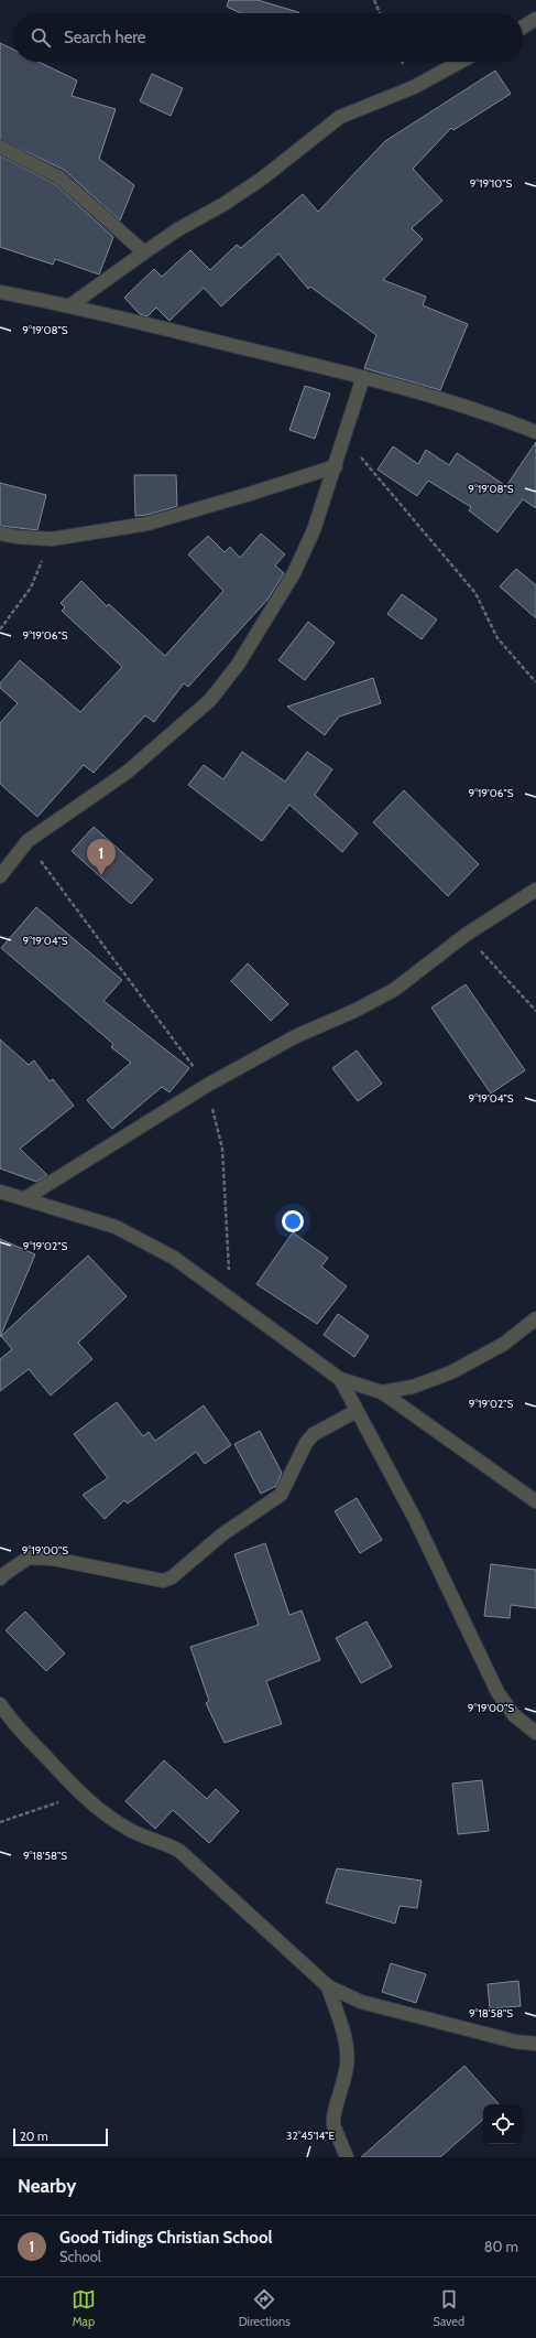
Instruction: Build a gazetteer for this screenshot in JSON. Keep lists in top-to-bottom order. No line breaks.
{"scale_bar":"20 m","page":{"search":"Search here","pins":"1","scale":"20 m","heading":"Nearby","list":[{"mark":"1","name":"Good Tidings Christian School","note":"School","value":"80 m"}],"nav":["Map","Directions","Saved"]},"coordinates":["9°19'10\"S","9°19'08\"S","9°19'06\"S","9°19'04\"S","9°19'02\"S","9°19'00\"S","9°18'58\"S","32°45'14\"E"]}
